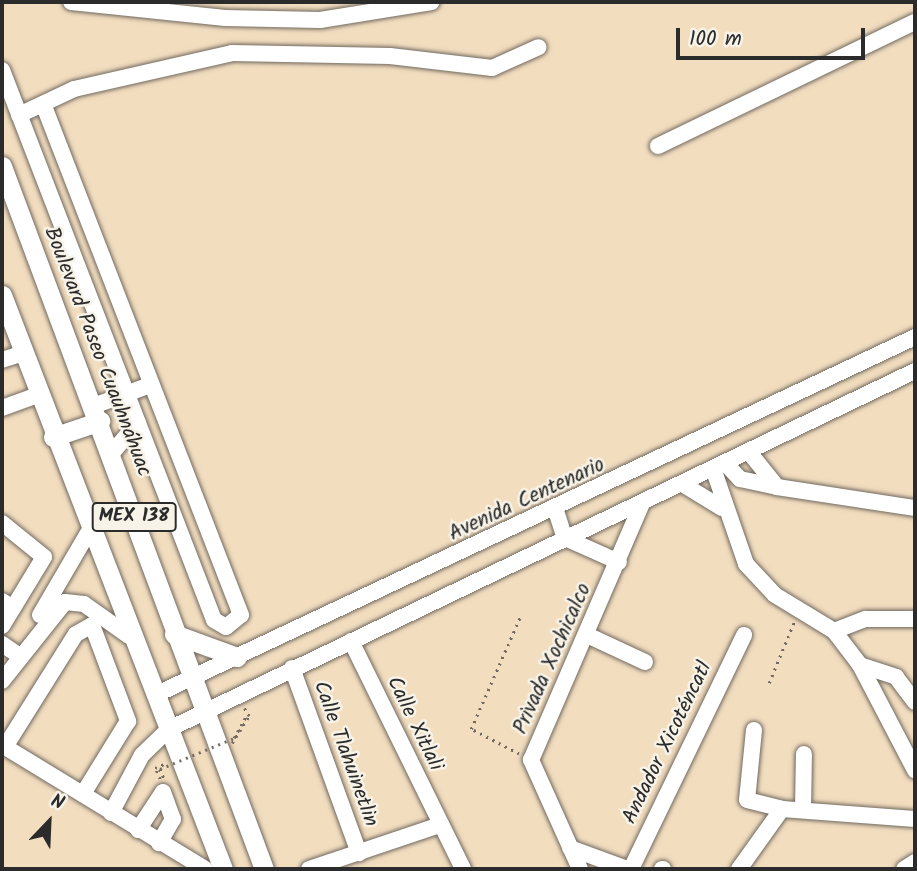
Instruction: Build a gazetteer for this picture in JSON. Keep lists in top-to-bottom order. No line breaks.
{"streets":{"main road":["Boulevard Paseo Cuauhnáhuac","MEX 138"],"street":["Avenida Centenario","Privada Xochicalco","Calle Xitlali","Andador Xicoténcatl","Calle Tlahuinetlin"]},"crossings":[["Boulevard Paseo Cuauhnáhuac","Avenida Centenario"],["Avenida Centenario","MEX 138"]],"scale_bar":"100 m","north":"top right"}
